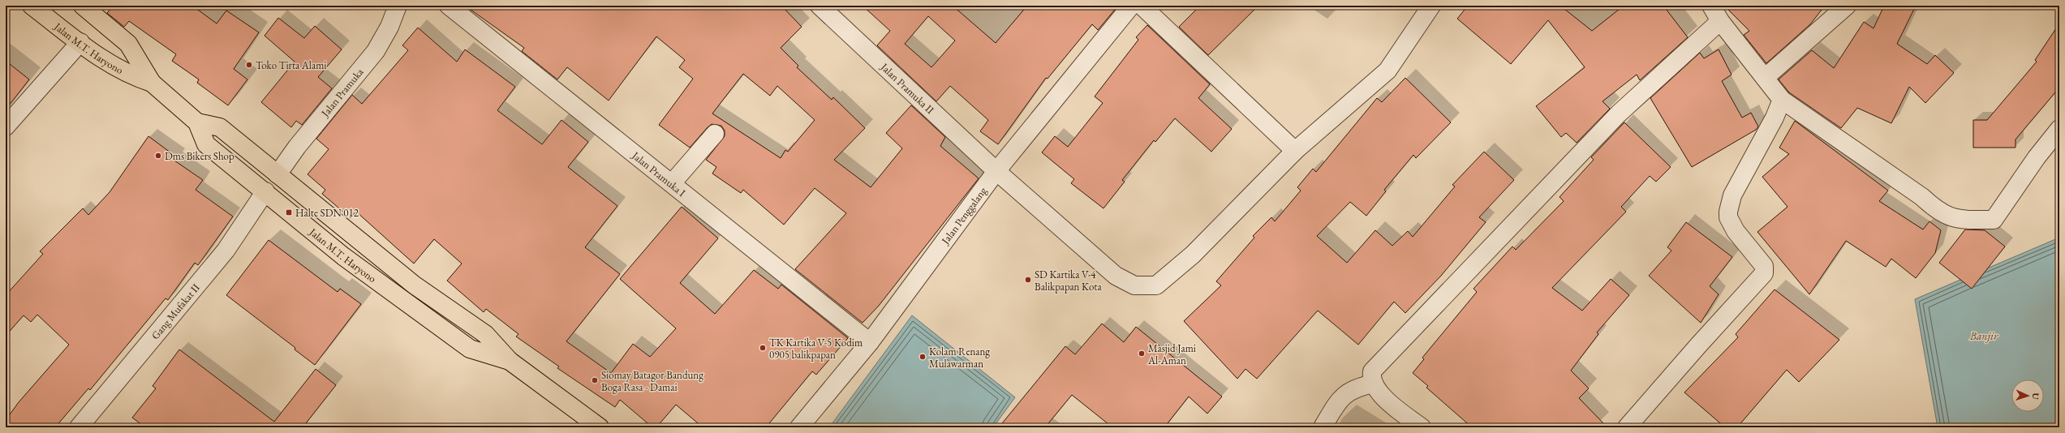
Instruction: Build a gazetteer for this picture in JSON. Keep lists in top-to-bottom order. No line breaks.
{"streets":{"main road":["Jalan M.T. Haryono"],"street":["Jalan Pramuka II","Jalan Pramuka","Jalan Pramuka I","Jalan Penggalang","Gang Mufakat II"]},"crossings":[["Jalan M.T. Haryono","Jalan Pramuka"],["Jalan M.T. Haryono","Gang Mufakat II"],["Jalan Pramuka II","Jalan Penggalang"],["Jalan Pramuka I","Jalan Penggalang"]],"water":["Banjir"],"places":{"other":["Toko Tirta Alami","Dms Bikers Shop","SD Kartika V-4 Balikpapan Kota","TK Kartika V-5 Kodim 0905 balikpapan","Masjid Jami Al-Aman","Kolam Renang Mulawarman","Siomay Batagor Bandung Boga Rasa - Damai"],"transit":["Halte SDN 012"]},"north":"right"}
